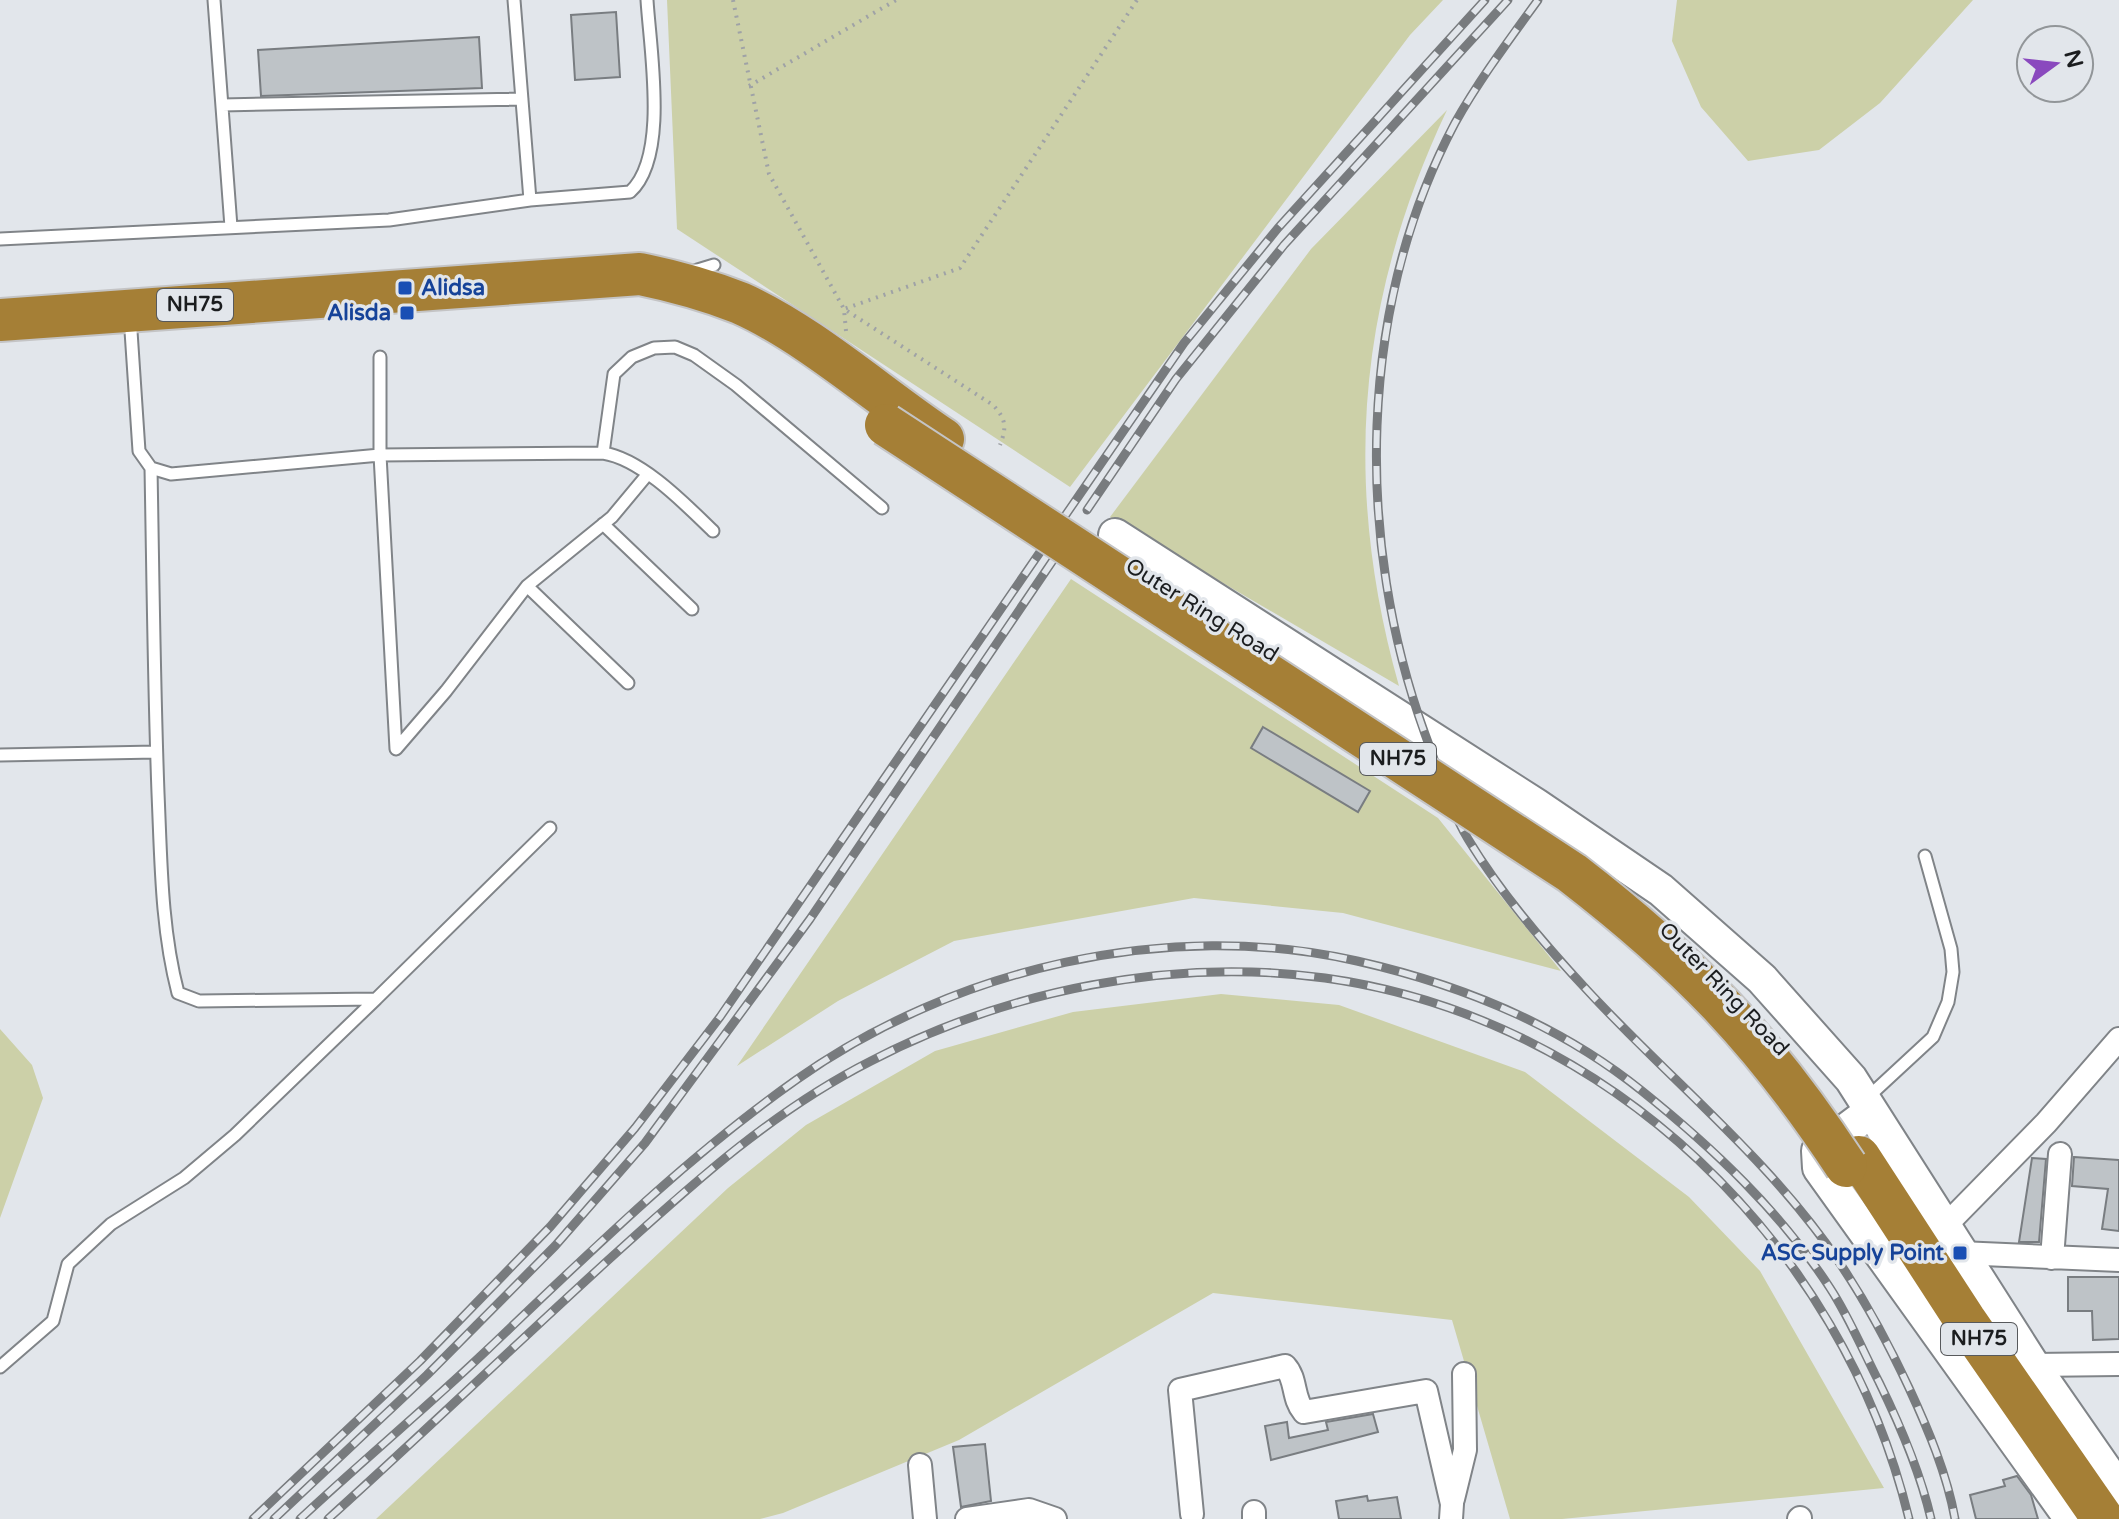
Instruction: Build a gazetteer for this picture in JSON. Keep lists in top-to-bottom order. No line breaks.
{"streets":{"highway":["NH75","Outer Ring Road"]},"places":{"transit":["Alidsa","Alisda","ASC Supply Point"]},"north":"right"}
